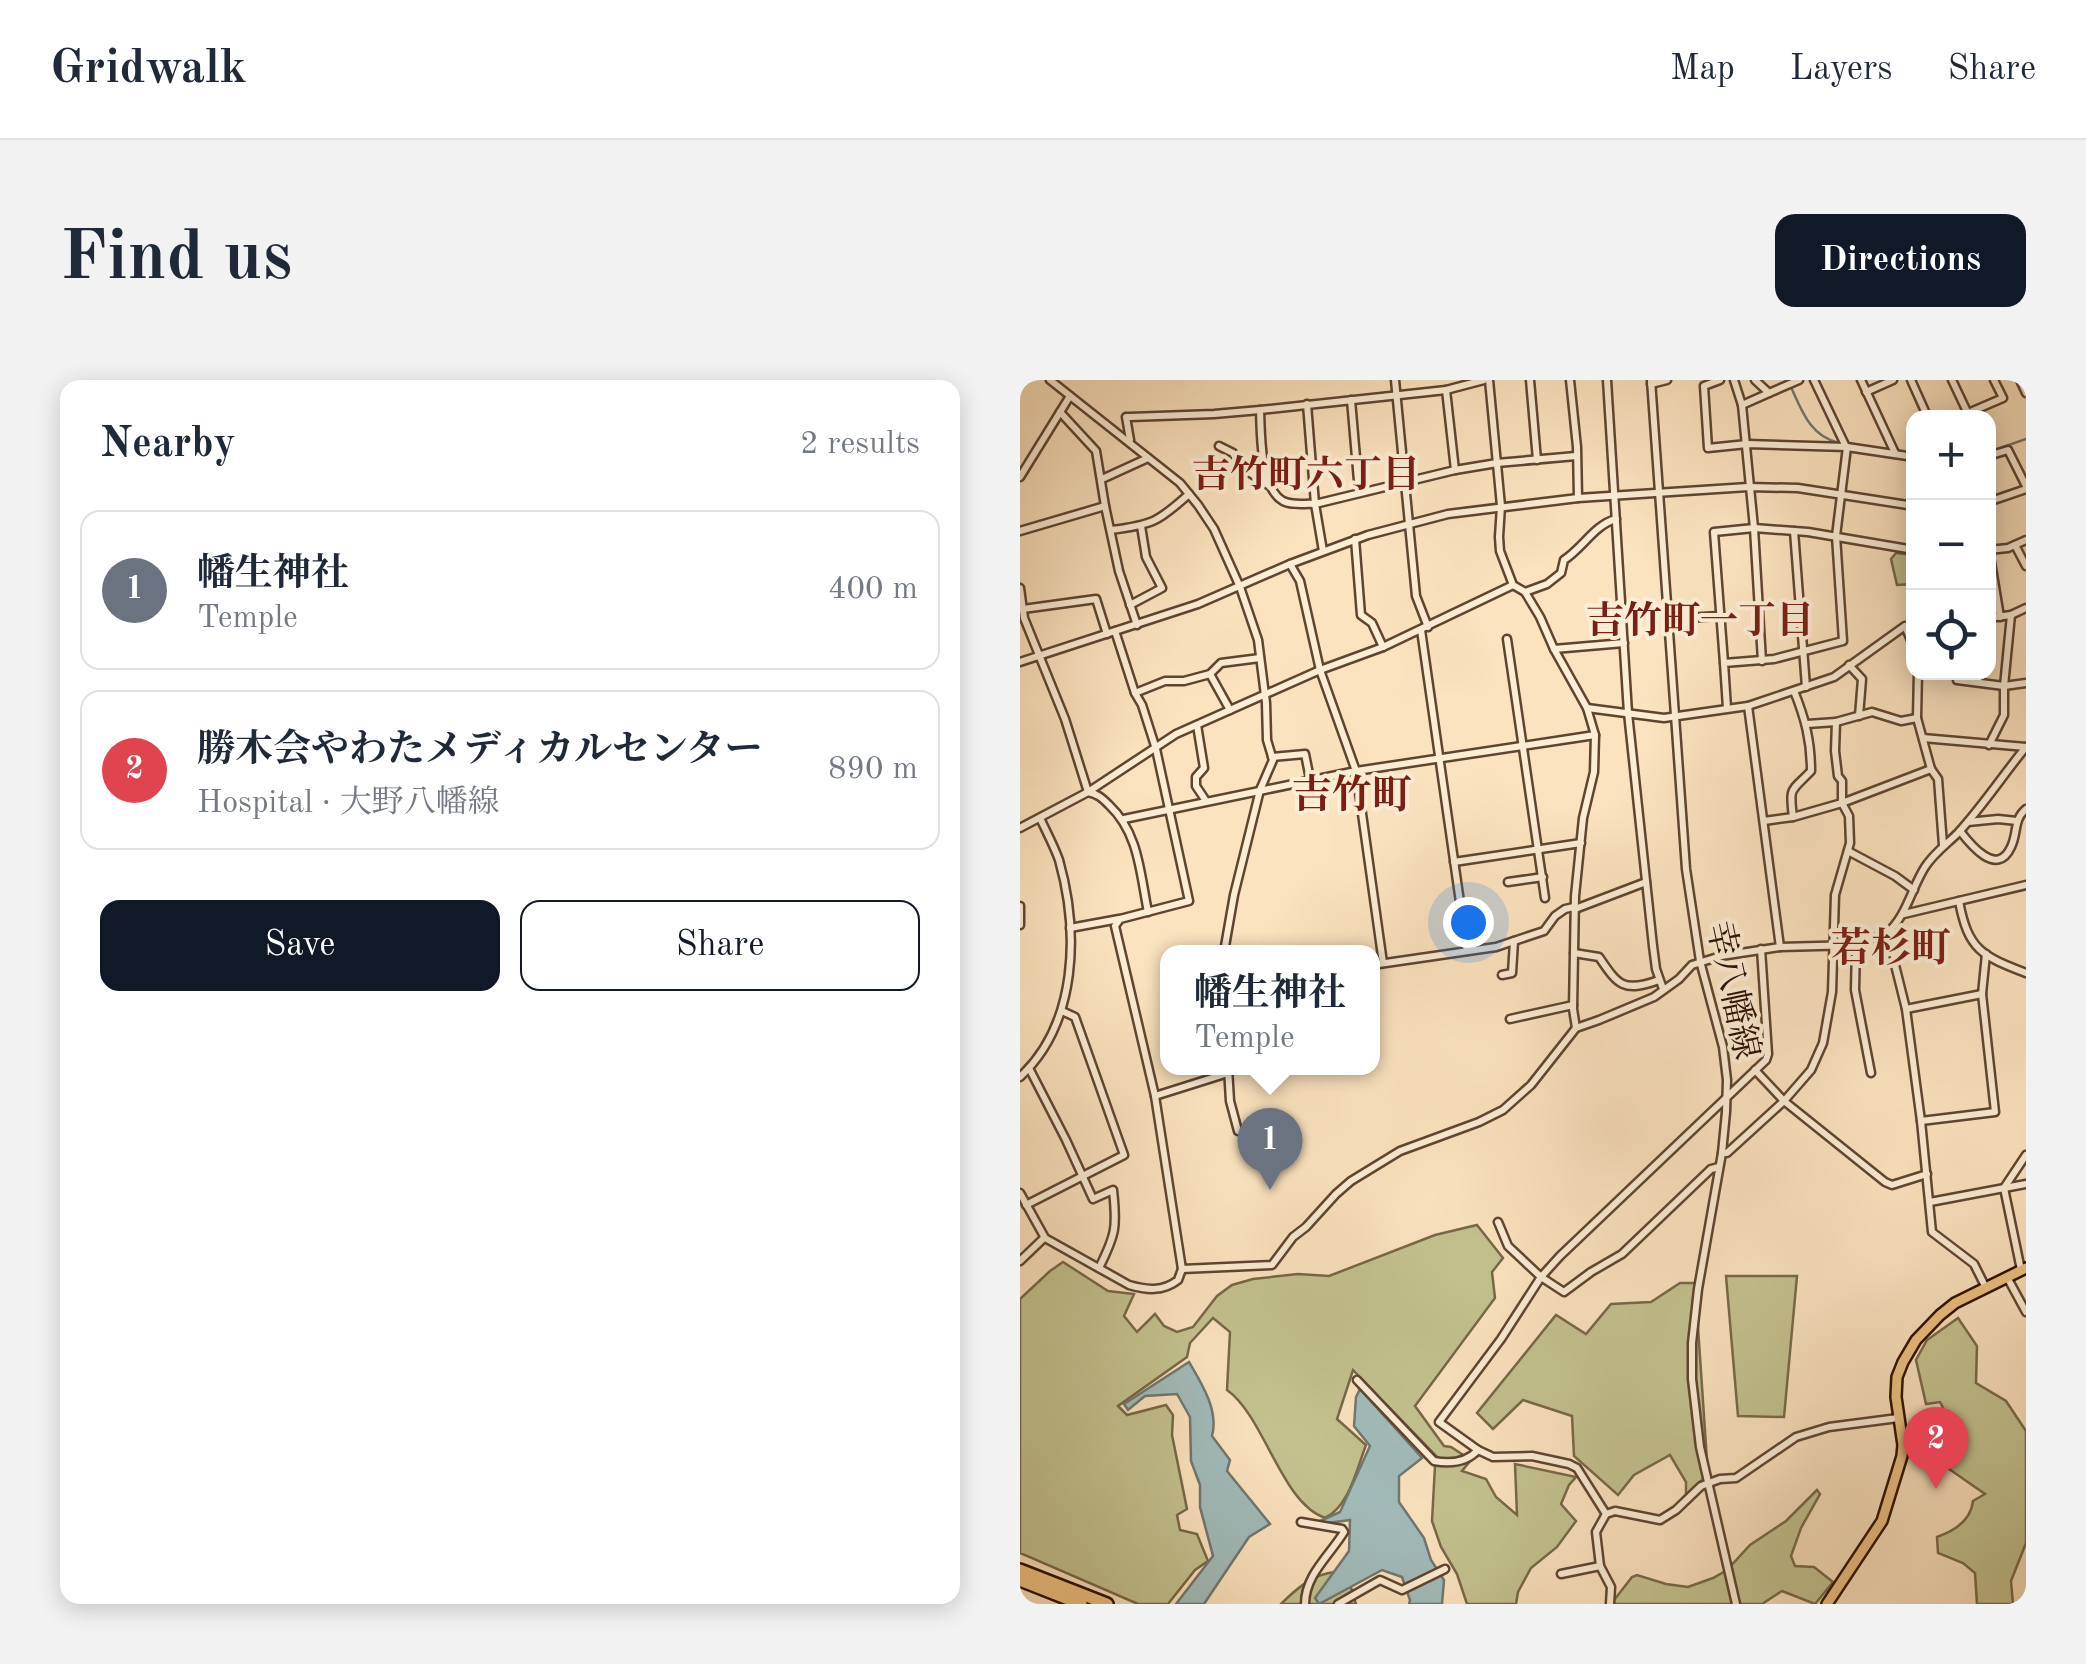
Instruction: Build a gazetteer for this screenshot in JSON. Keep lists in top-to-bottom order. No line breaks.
{"streets":{"street":["幸八幡線"]},"districts":["吉竹町六丁目","吉竹町一丁目","吉竹町","若杉町"],"page":{"header":"Gridwalk","nav":["Map","Layers","Share"],"buttons":["Directions",["Save","Share"]],"title":"Find us","heading":["Nearby","2 results"],"map_buttons":["+","−"],"list":[{"mark":"1","name":"幡生神社","note":"Temple","value":"400 m"},{"mark":"2","name":"勝木会やわたメディカルセンター","note":"Hospital · 大野八幡線","value":"890 m"}],"popup":["幡生神社","Temple"],"pins":["1","2"]}}
